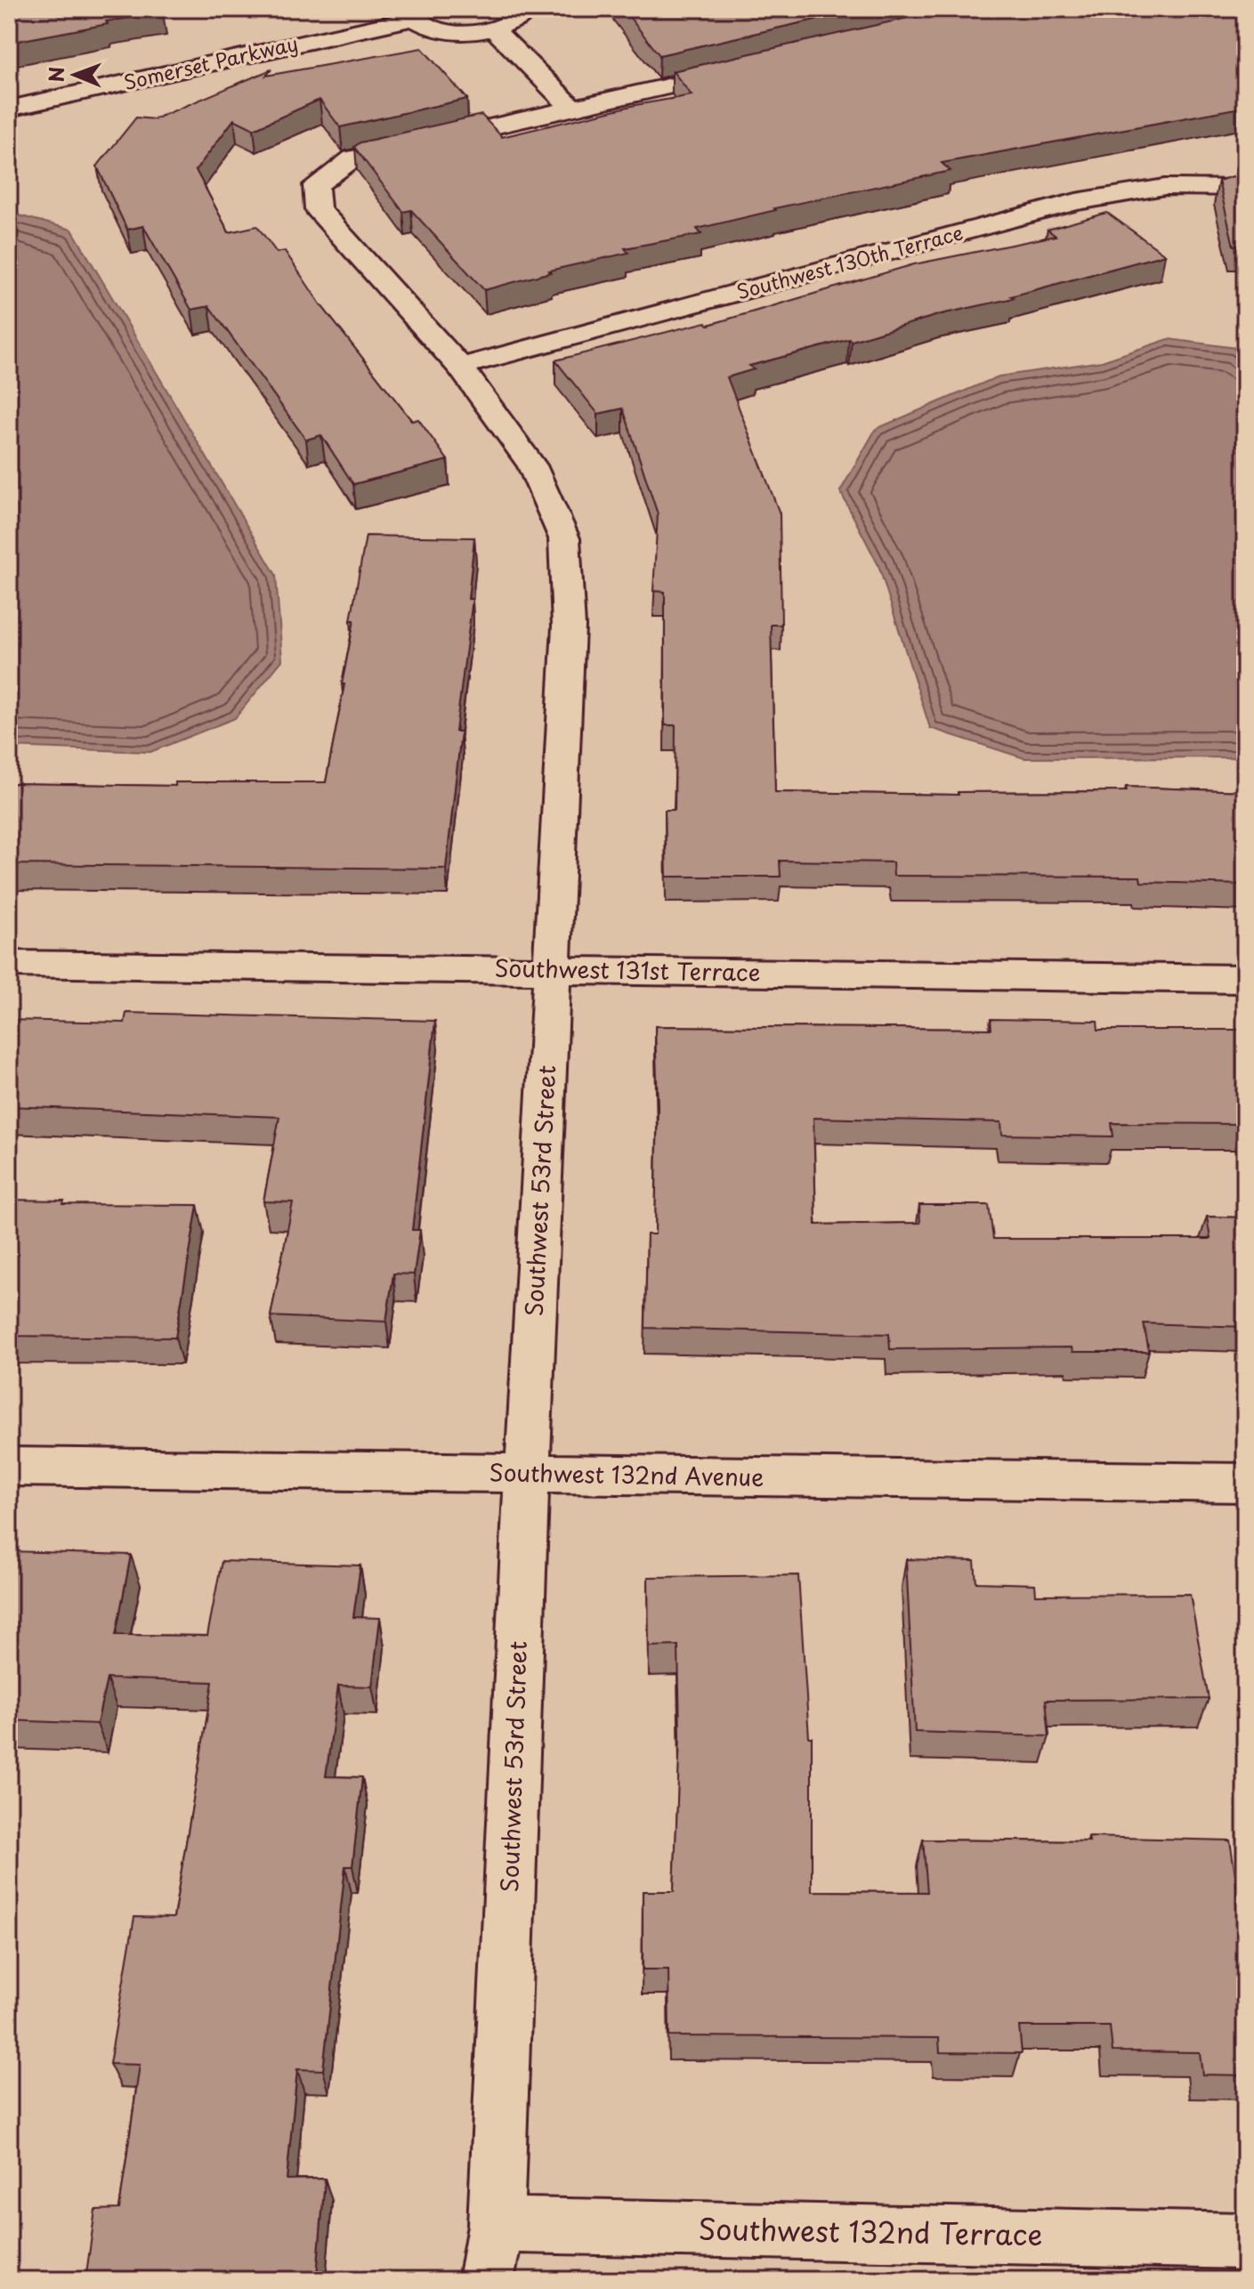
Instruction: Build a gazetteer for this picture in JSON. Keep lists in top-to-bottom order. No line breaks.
{"streets":{"street":["Somerset Parkway","Southwest 130th Terrace","Southwest 131st Terrace","Southwest 53rd Street","Southwest 132nd Avenue","Southwest 132nd Terrace"]},"crossings":[["Southwest 130th Terrace","Southwest 53rd Street"],["Southwest 131st Terrace","Southwest 53rd Street"],["Southwest 53rd Street","Southwest 132nd Avenue"],["Southwest 53rd Street","Southwest 132nd Terrace"]],"north":"left"}
